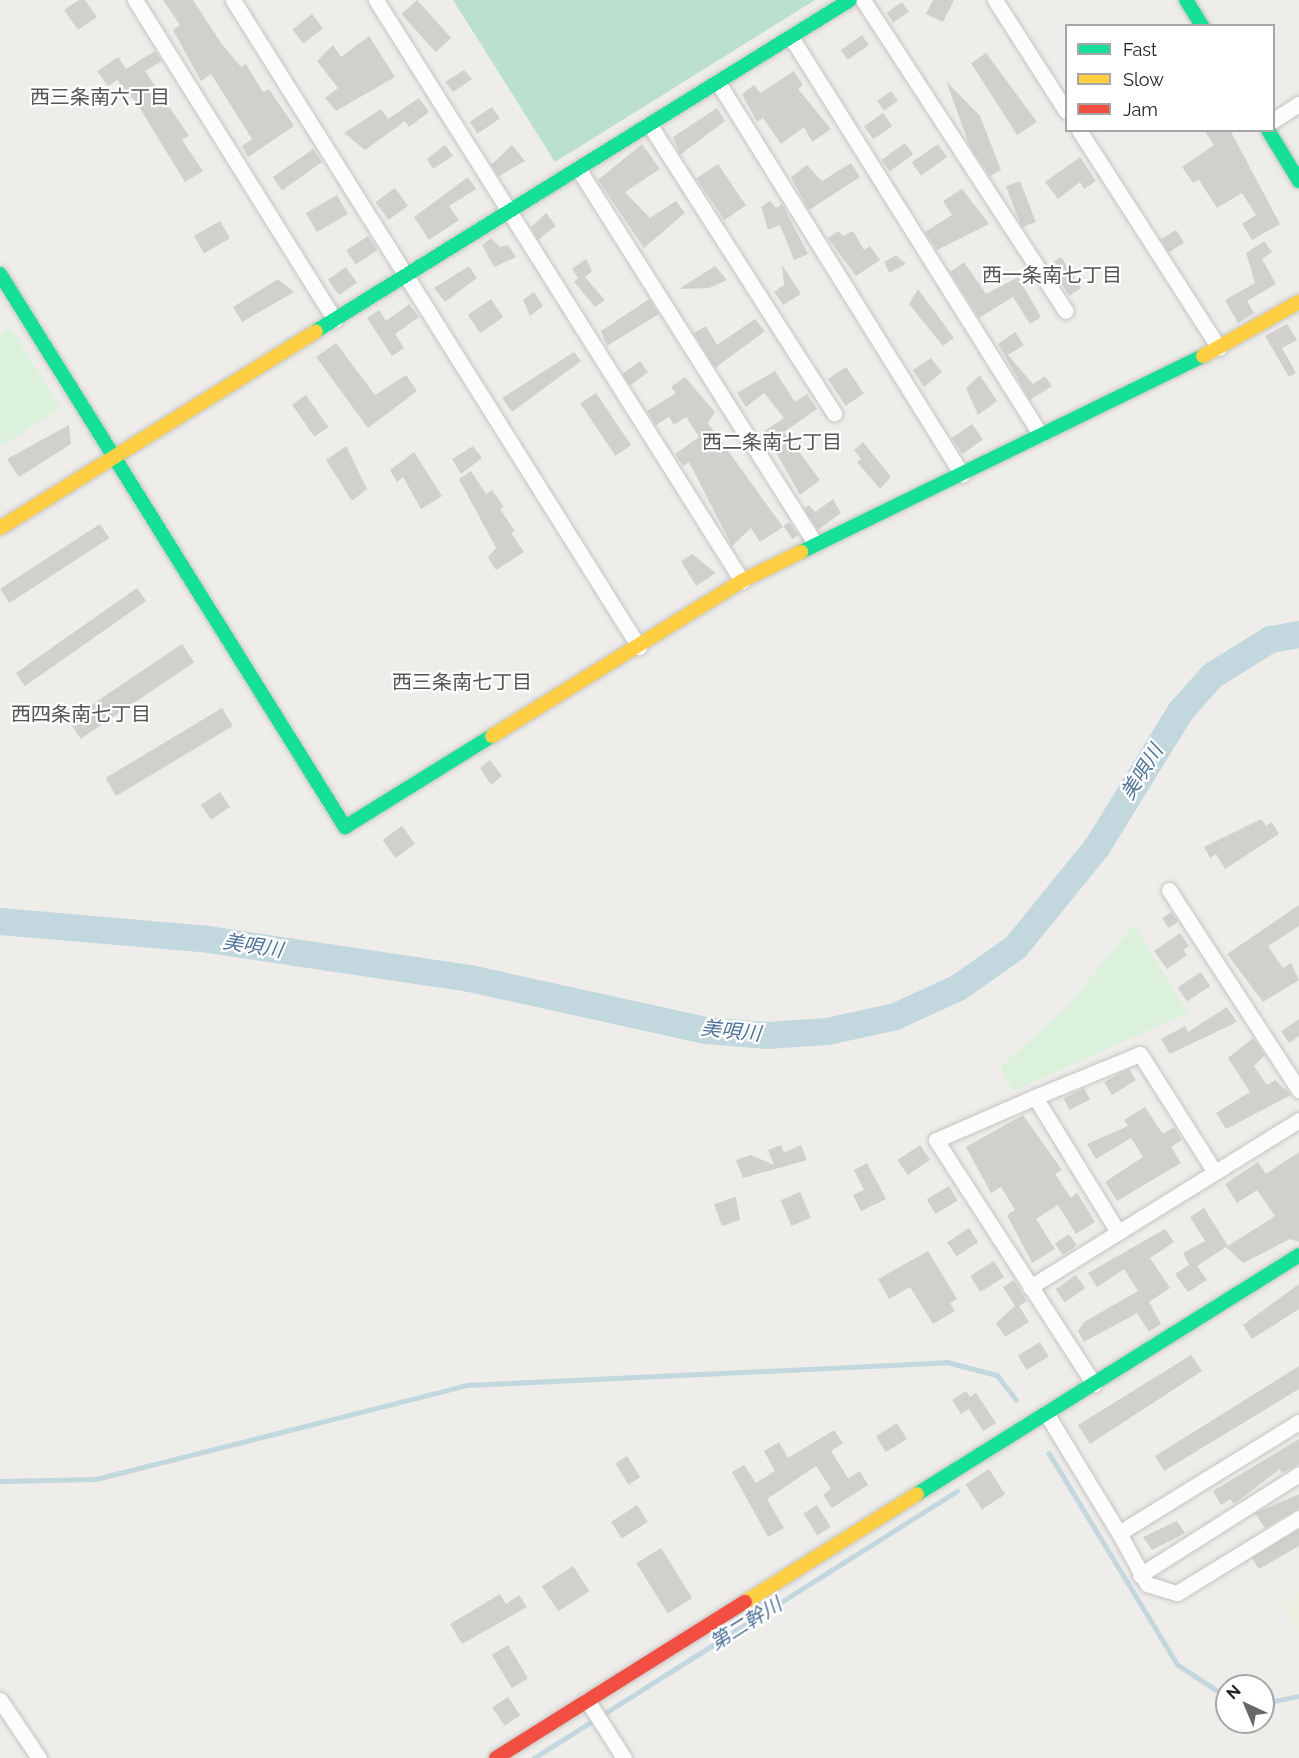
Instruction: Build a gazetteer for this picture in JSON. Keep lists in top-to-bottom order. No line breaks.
{"districts":["西三条南六丁目","西一条南七丁目","西二条南七丁目","西三条南七丁目","西四条南七丁目"],"water":["美唄川","第二幹川"],"legend":["Fast","Slow","Jam"],"north":"top left"}
